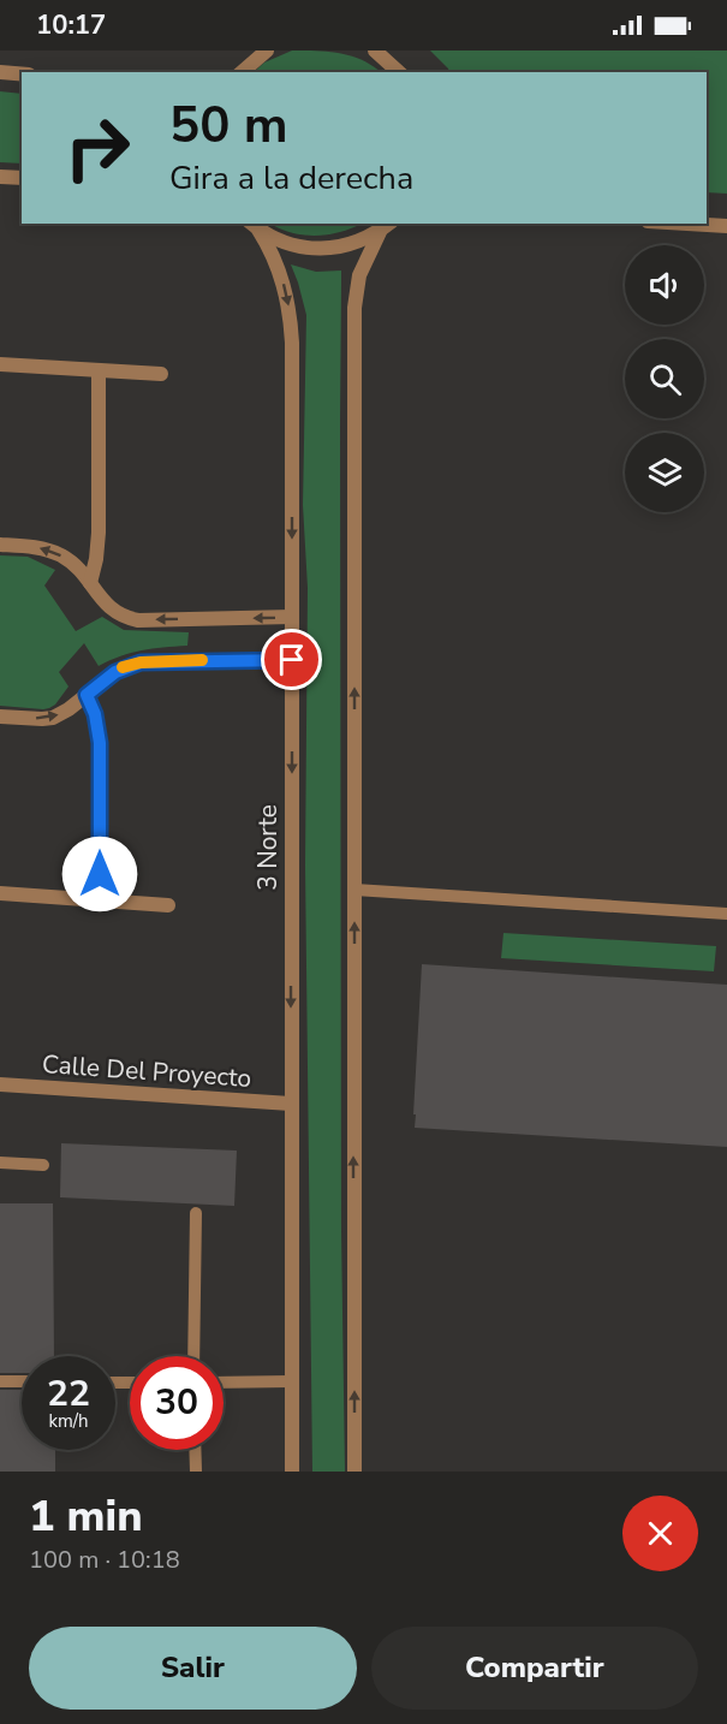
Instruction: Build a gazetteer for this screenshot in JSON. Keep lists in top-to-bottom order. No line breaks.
{"streets":{"street":["3 Norte","Calle Del Proyecto"]},"crossings":[["3 Norte","Calle Del Proyecto"]],"page":{"status":"10:17","turn":["50 m","Gira a la derecha"],"speed":"22 km/h","limit":"30","heading":["1 min","100 m · 10:18"],"buttons":["Salir","Compartir"]}}
